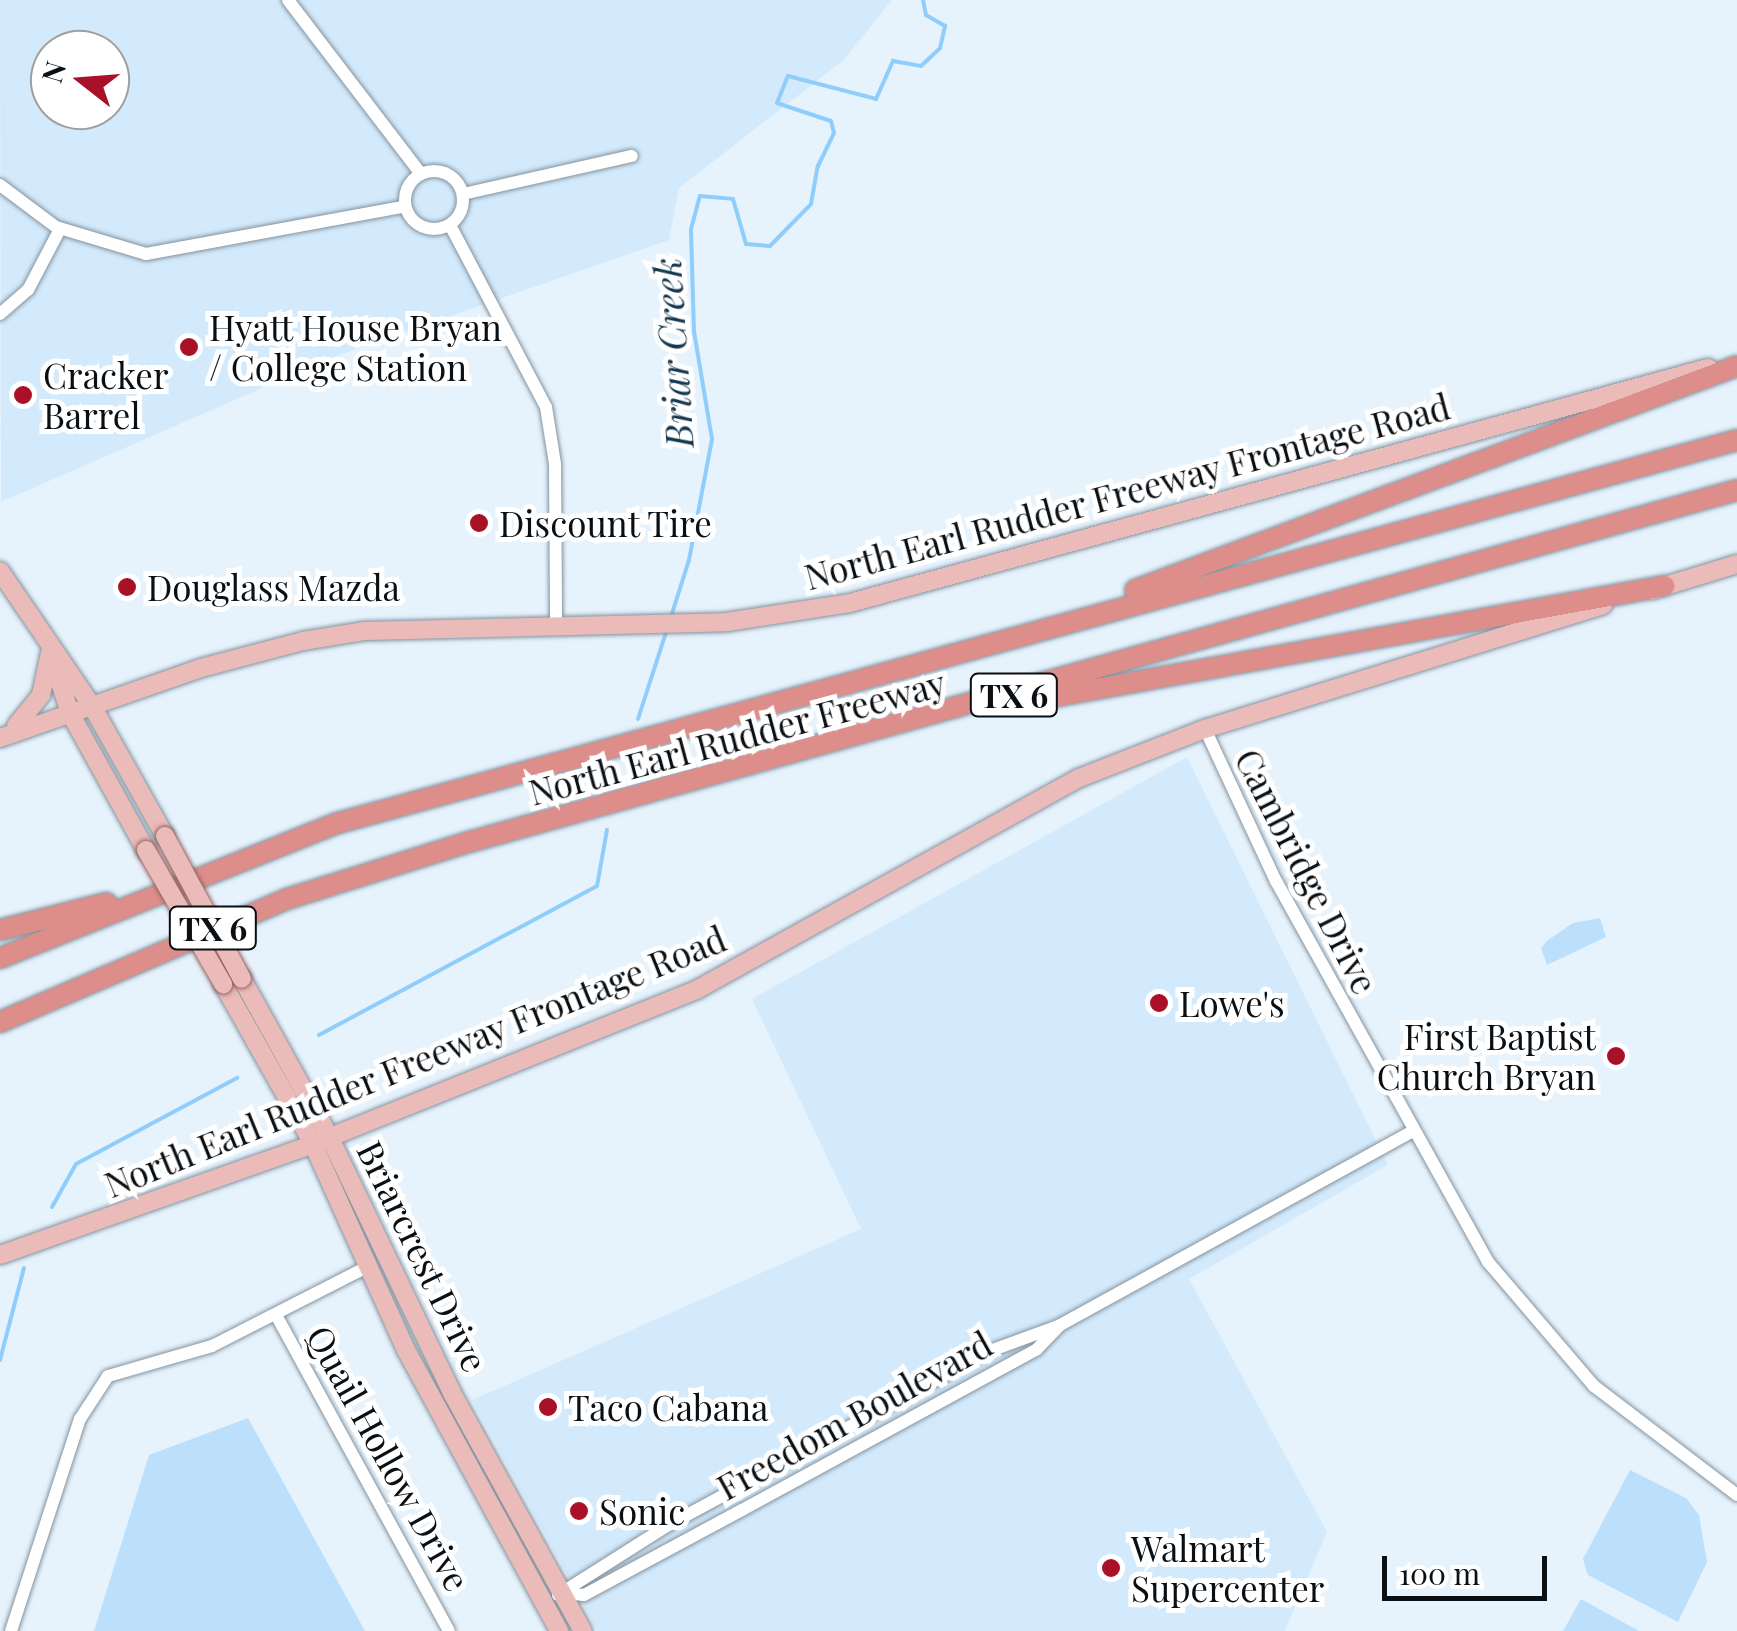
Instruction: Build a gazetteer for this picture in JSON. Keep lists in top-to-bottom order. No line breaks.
{"streets":{"highway":["TX 6","North Earl Rudder Freeway"],"main road":["North Earl Rudder Freeway Frontage Road","Briarcrest Drive"],"street":["Cambridge Drive","Freedom Boulevard","Quail Hollow Drive"]},"crossings":[["North Earl Rudder Freeway Frontage Road","Cambridge Drive"],["North Earl Rudder Freeway Frontage Road","Briarcrest Drive"],["Cambridge Drive","Freedom Boulevard"],["Briarcrest Drive","Freedom Boulevard"]],"water":["Briar Creek"],"places":["Hyatt House Bryan / College Station","Cracker Barrel","Discount Tire","Douglass Mazda","Lowe's","First Baptist Church Bryan","Taco Cabana","Sonic","Walmart Supercenter"],"scale_bar":"100 m","north":"left"}
